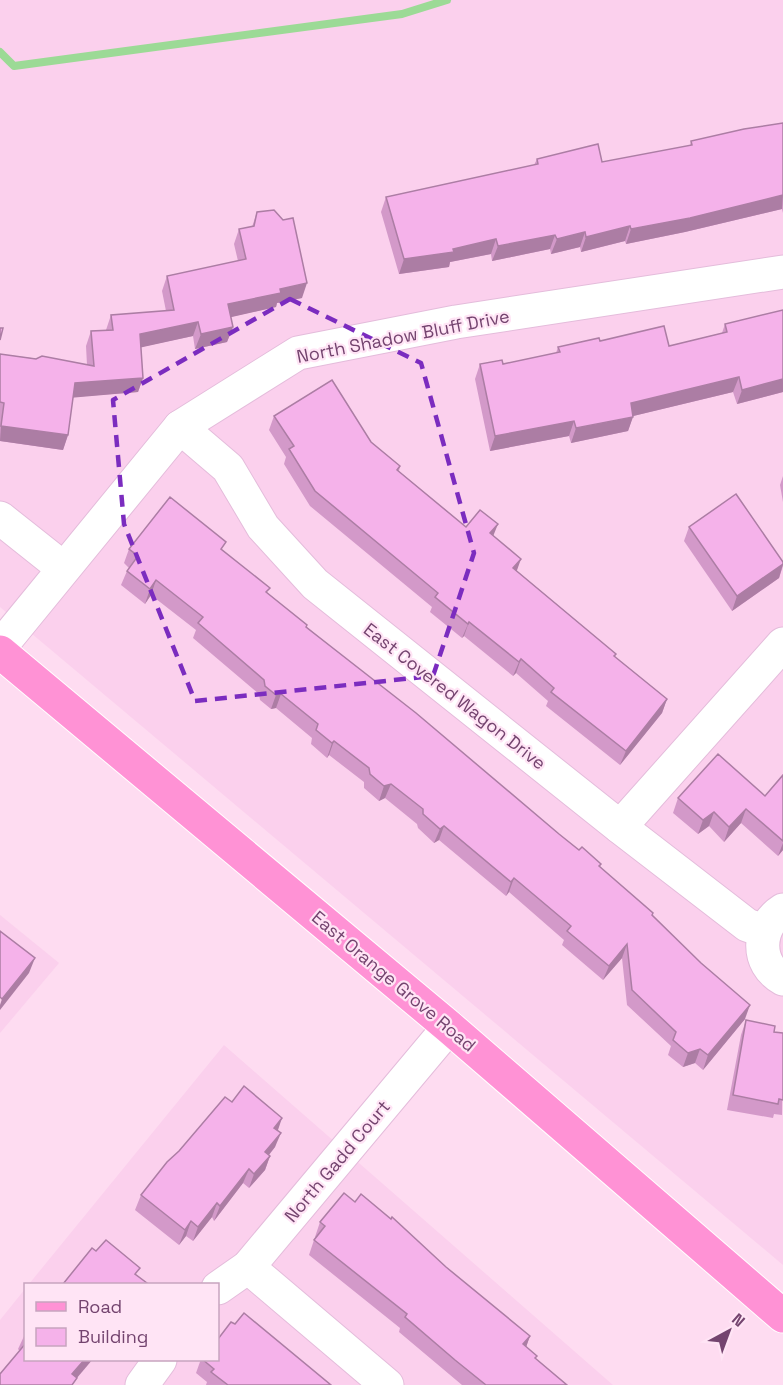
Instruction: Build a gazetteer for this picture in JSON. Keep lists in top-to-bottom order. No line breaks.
{"streets":{"main road":["East Orange Grove Road"],"street":["North Shadow Bluff Drive","East Covered Wagon Drive","North Gadd Court"]},"crossings":[["North Shadow Bluff Drive","East Covered Wagon Drive"],["East Orange Grove Road","North Gadd Court"]],"legend":["Road","Building"],"north":"top right"}
